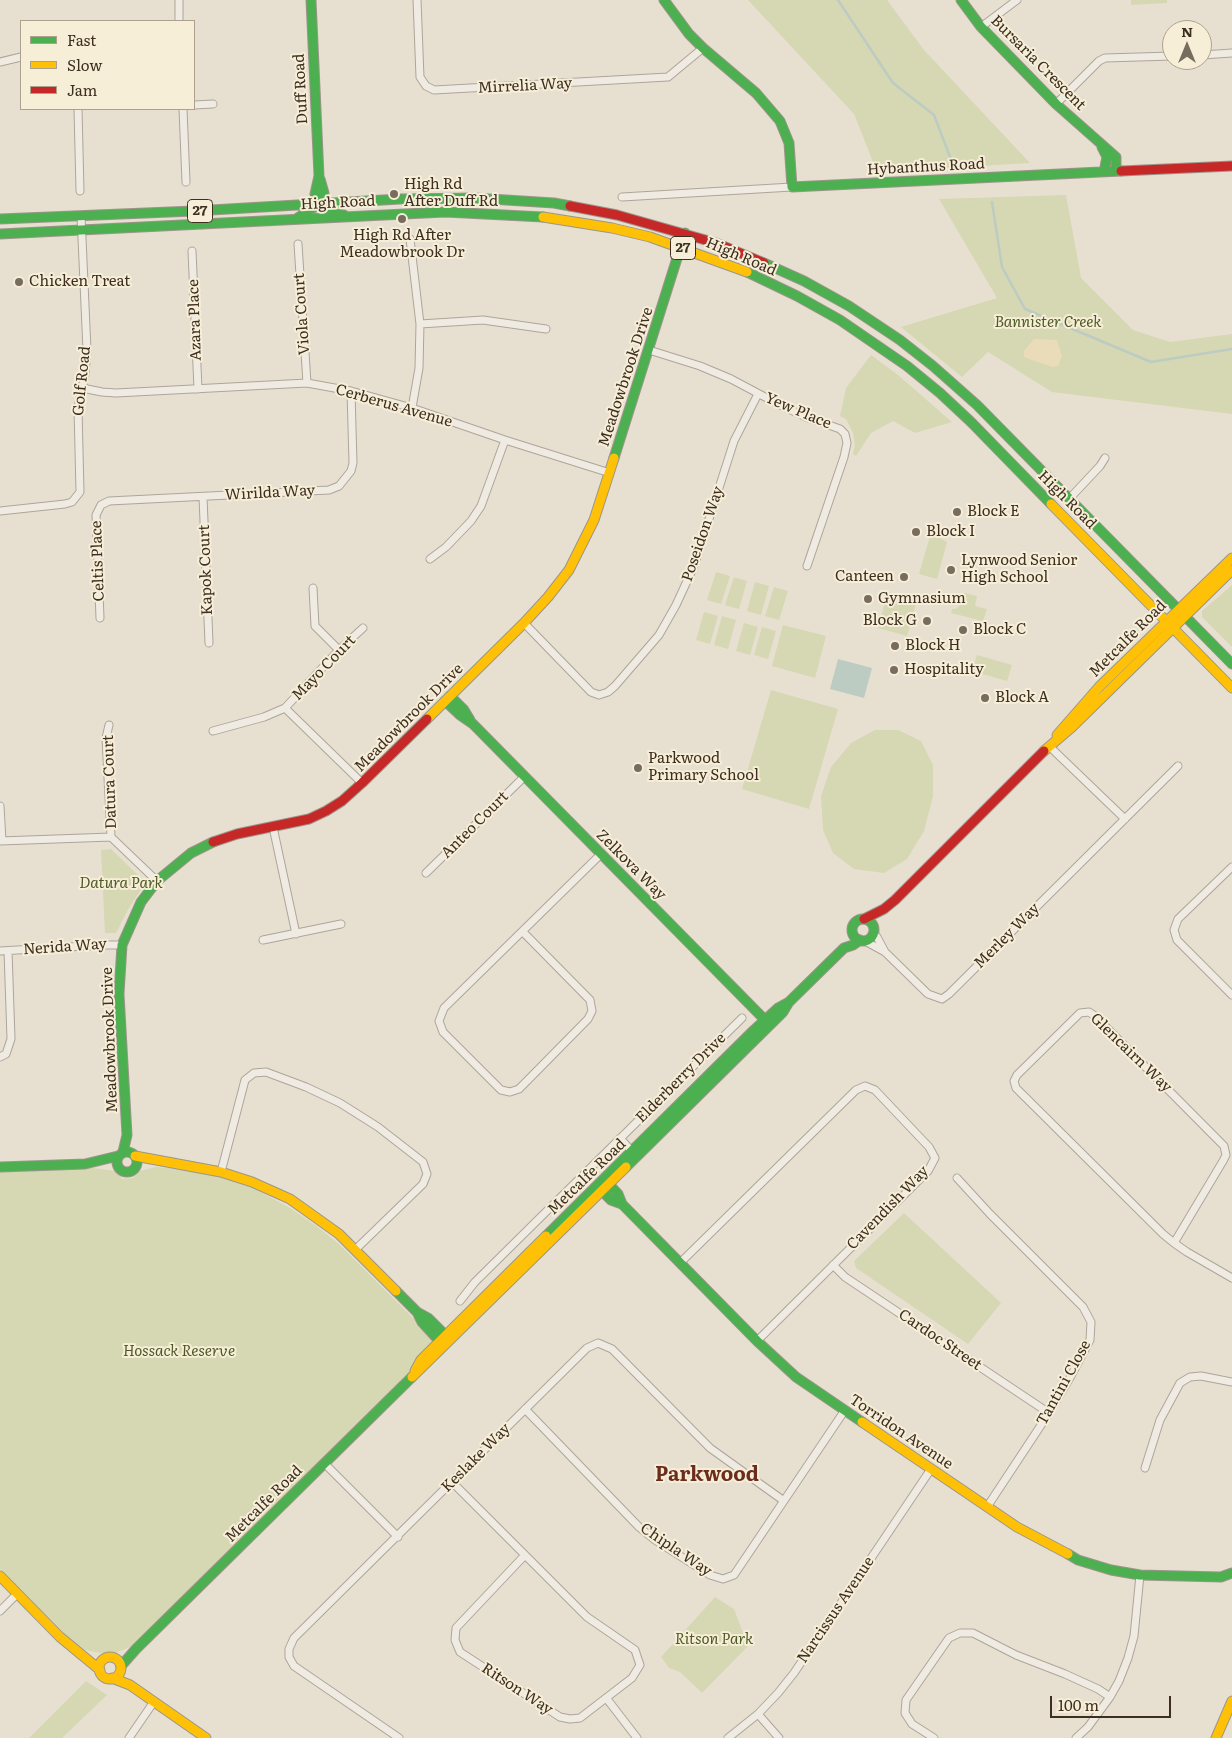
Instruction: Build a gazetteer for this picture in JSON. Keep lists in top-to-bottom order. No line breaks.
{"streets":{"main road":["Bursaria Crescent","Duff Road","Hybanthus Road","High Road","27","Meadowbrook Drive","Metcalfe Road","Zelkova Way","Torridon Avenue"],"street":["Mirrelia Way","Viola Court","Azara Place","Golf Road","Cerberus Avenue","Yew Place","Wirilda Way","Poseidon Way","Celtis Place","Kapok Court","Mayo Court","Datura Court","Anteo Court","Merley Way","Nerida Way","Glencairn Way","Elderberry Drive","Cavendish Way","Cardoc Street","Tantini Close","Keslake Way","Chipla Way","Narcissus Avenue","Ritson Way"]},"crossings":[["Bursaria Crescent","Hybanthus Road"],["Duff Road","High Road"],["High Road","Meadowbrook Drive"],["High Road","Golf Road"],["High Road","Metcalfe Road"],["Viola Court","Cerberus Avenue"],["Azara Place","Cerberus Avenue"],["Meadowbrook Drive","Cerberus Avenue"],["Meadowbrook Drive","Yew Place"],["Meadowbrook Drive","Poseidon Way"],["Meadowbrook Drive","Mayo Court"],["Meadowbrook Drive","Datura Court"],["Meadowbrook Drive","Zelkova Way"],["Meadowbrook Drive","Nerida Way"],["Golf Road","Cerberus Avenue"],["Cerberus Avenue","Wirilda Way"],["Yew Place","Poseidon Way"],["Wirilda Way","Celtis Place"],["Wirilda Way","Kapok Court"],["Metcalfe Road","Zelkova Way"],["Metcalfe Road","Merley Way"],["Metcalfe Road","Torridon Avenue"],["Anteo Court","Zelkova Way"],["Cavendish Way","Cardoc Street"],["Cavendish Way","Torridon Avenue"],["Cardoc Street","Tantini Close"],["Tantini Close","Torridon Avenue"],["Torridon Avenue","Chipla Way"],["Torridon Avenue","Narcissus Avenue"],["Keslake Way","Chipla Way"],["Keslake Way","Ritson Way"]],"districts":["Parkwood"],"parks":["Bannister Creek","Datura Park","Hossack Reserve","Ritson Park"],"places":["High Rd After Duff Rd","High Rd After Meadowbrook Dr","Chicken Treat","Block E","Block I","Lynwood Senior High School","Canteen","Gymnasium","Block G","Block C","Block H","Hospitality","Block A","Parkwood Primary School"],"legend":["Fast","Slow","Jam"],"scale_bar":"100 m","north":"top"}
